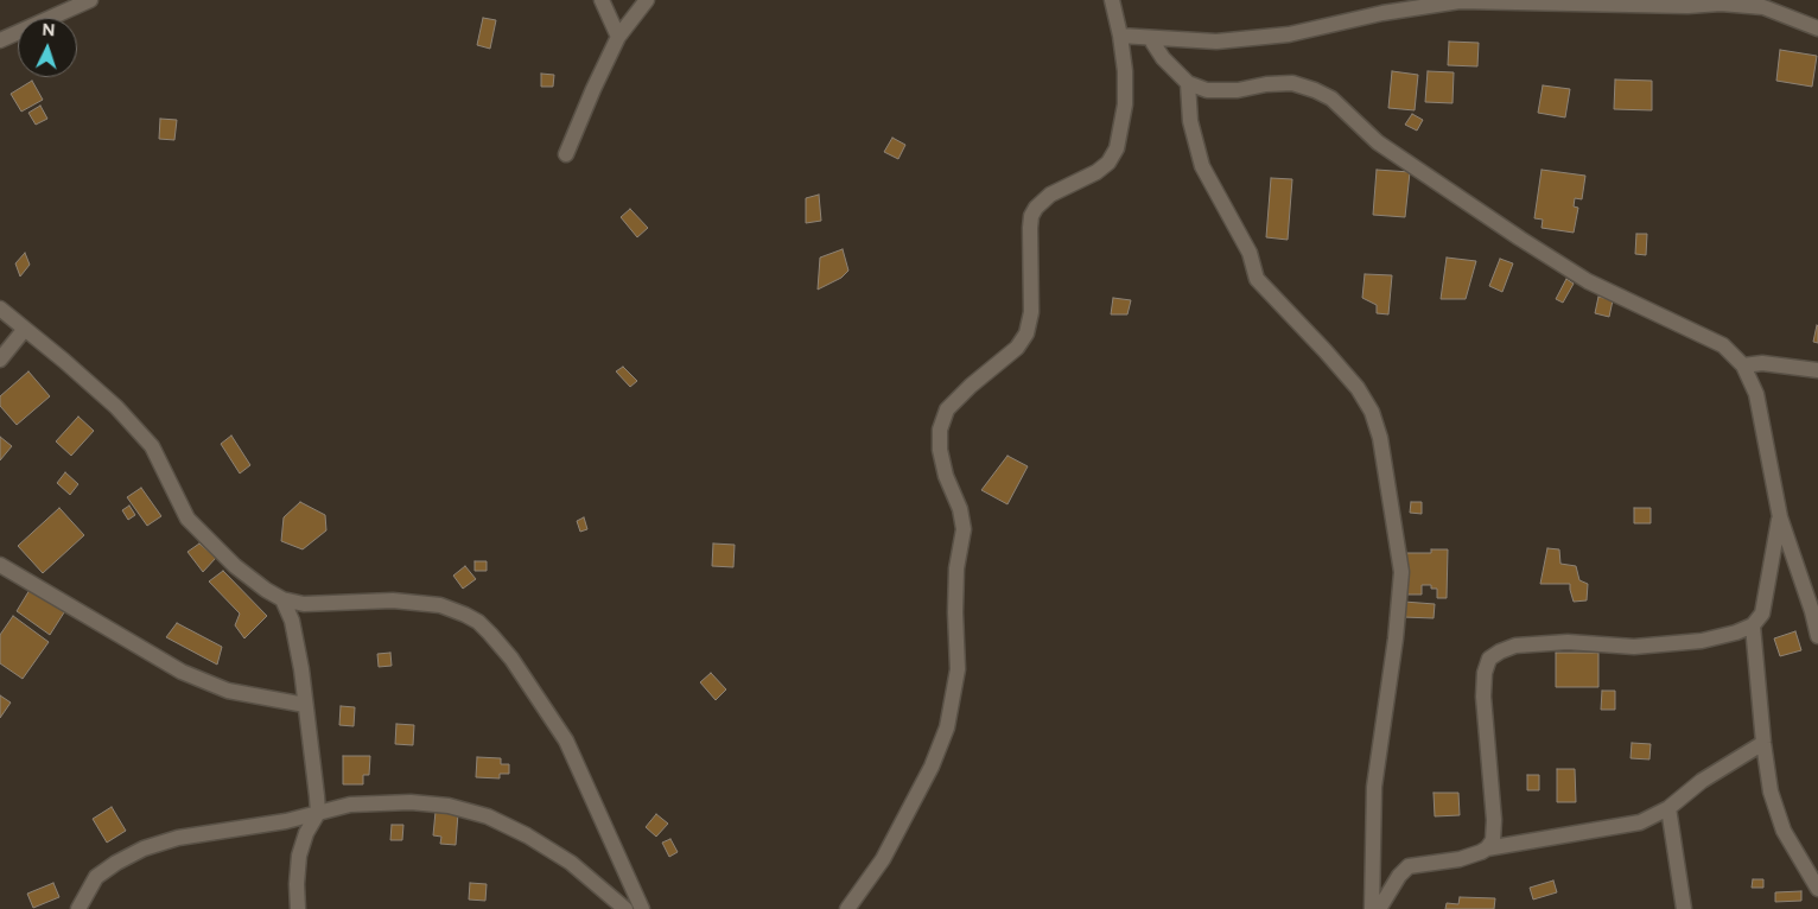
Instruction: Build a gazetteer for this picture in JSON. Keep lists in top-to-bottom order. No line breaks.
{"north":"top"}
